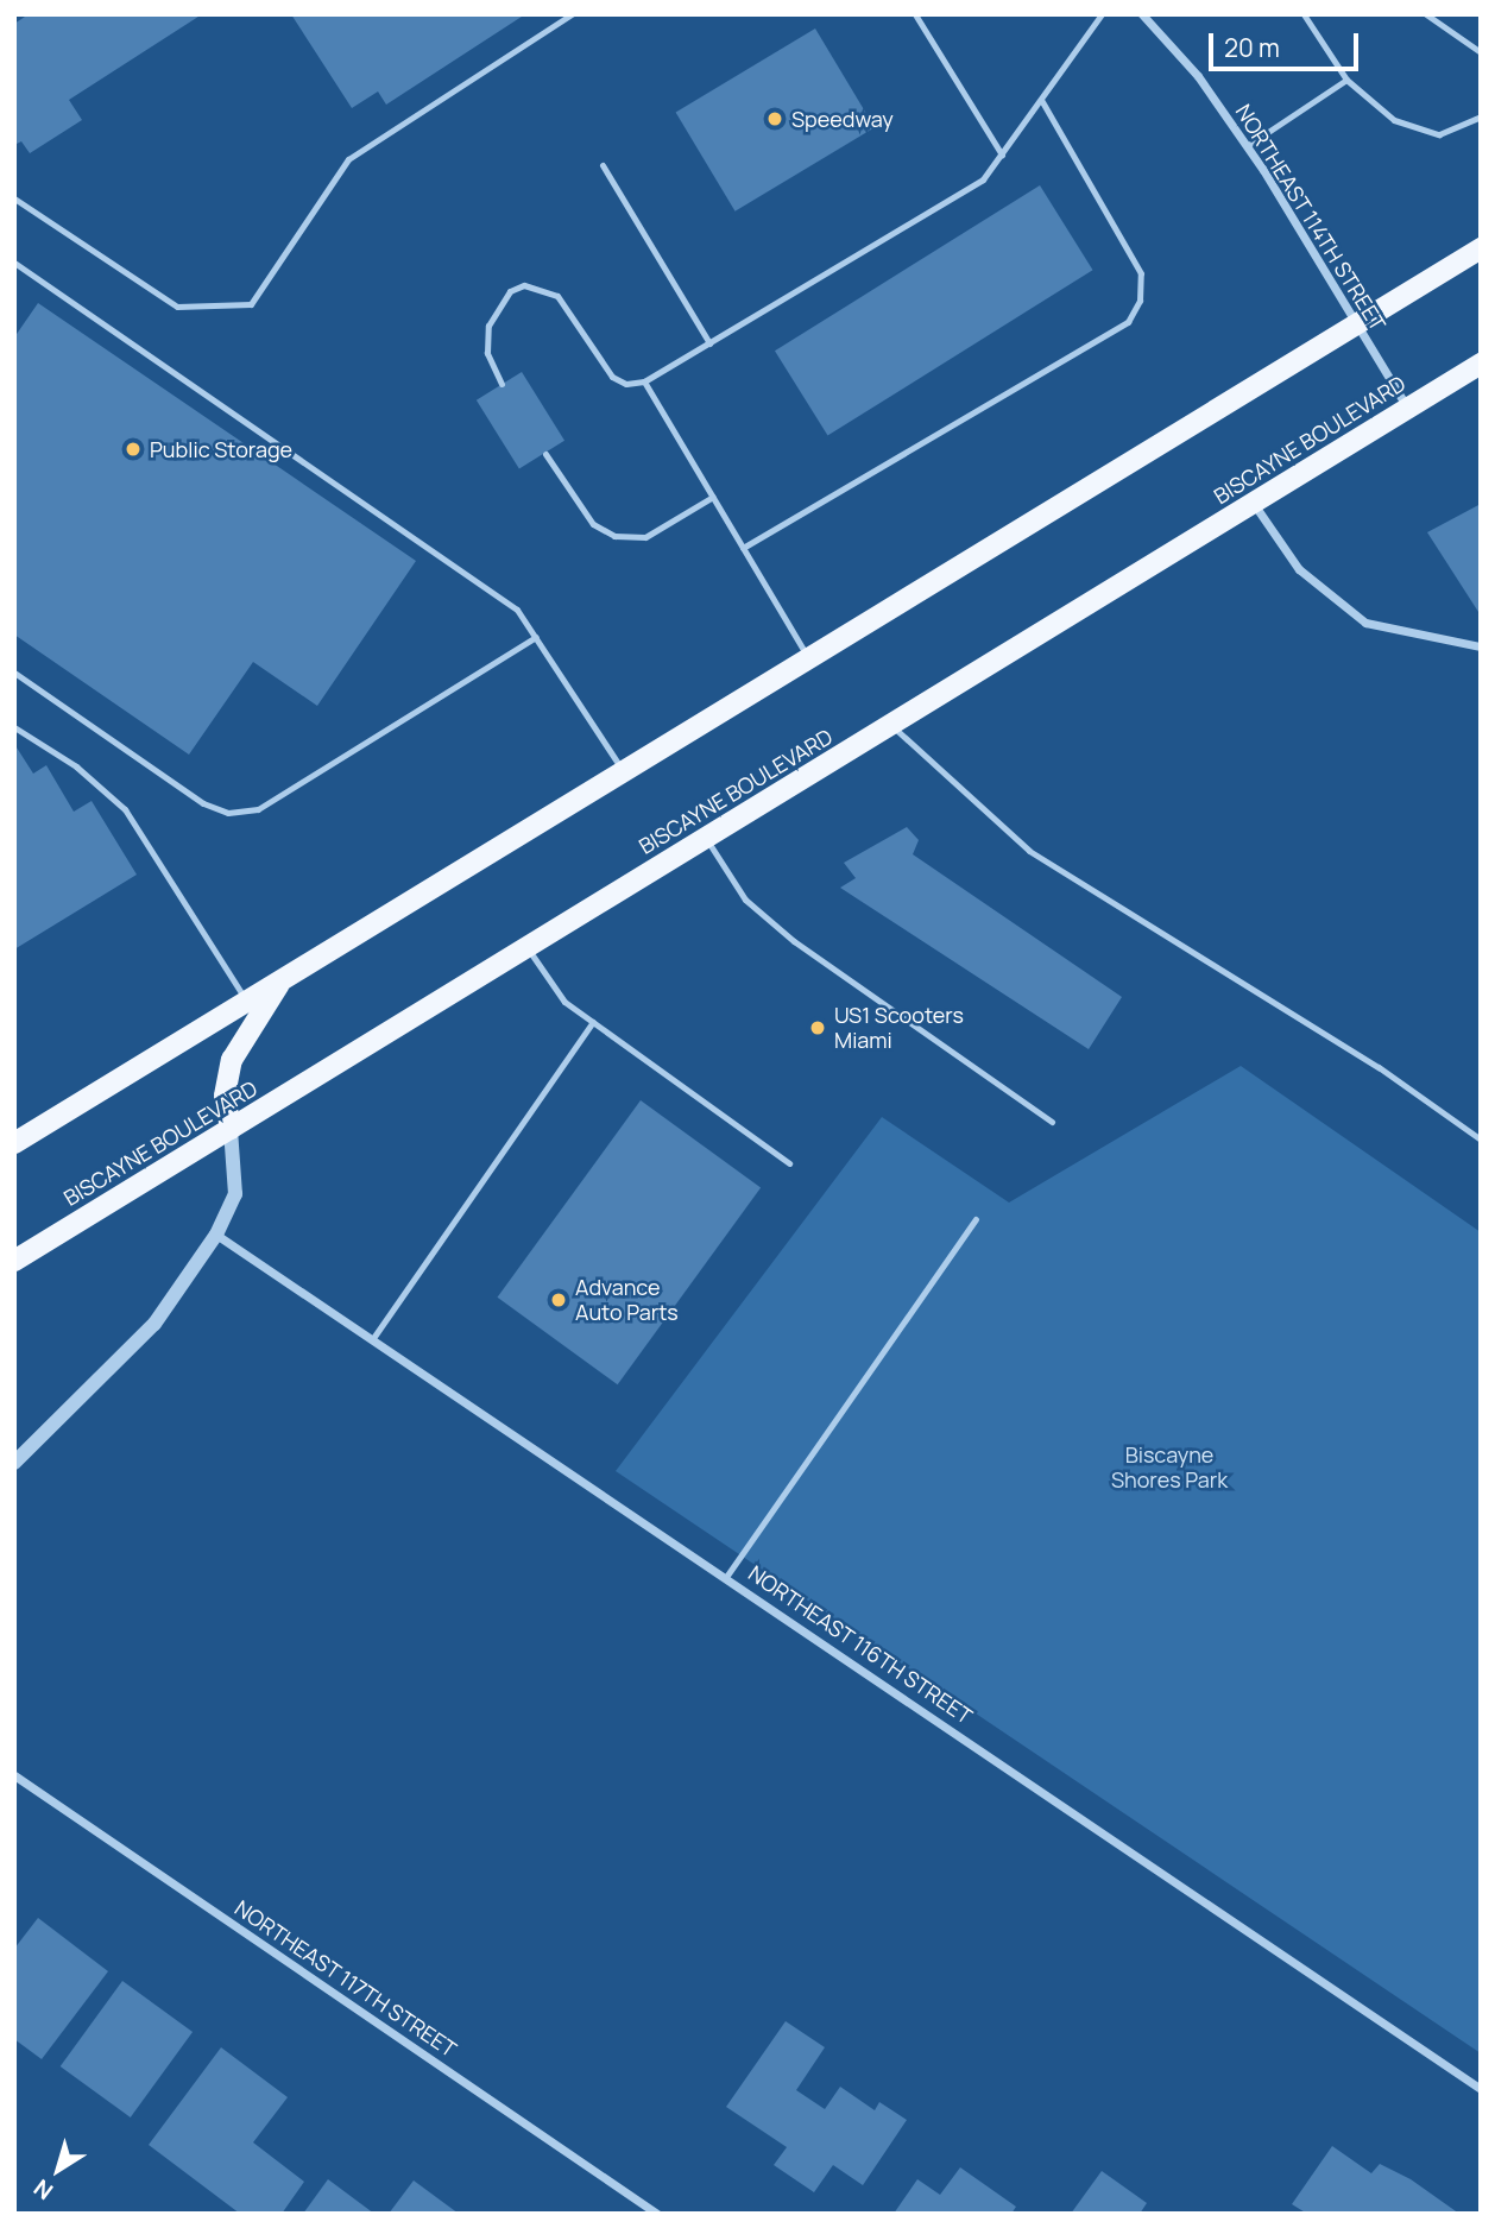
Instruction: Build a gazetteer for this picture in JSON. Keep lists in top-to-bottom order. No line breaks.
{"streets":{"main road":["BISCAYNE BOULEVARD"],"street":["NORTHEAST 114TH STREET","NORTHEAST 116TH STREET","NORTHEAST 117TH STREET"]},"crossings":[["NORTHEAST 114TH STREET","BISCAYNE BOULEVARD"]],"parks":["Biscayne Shores Park"],"places":["Speedway","Public Storage","US1 Scooters Miami","Advance Auto Parts"],"scale_bar":"20 m","north":"bottom left"}
